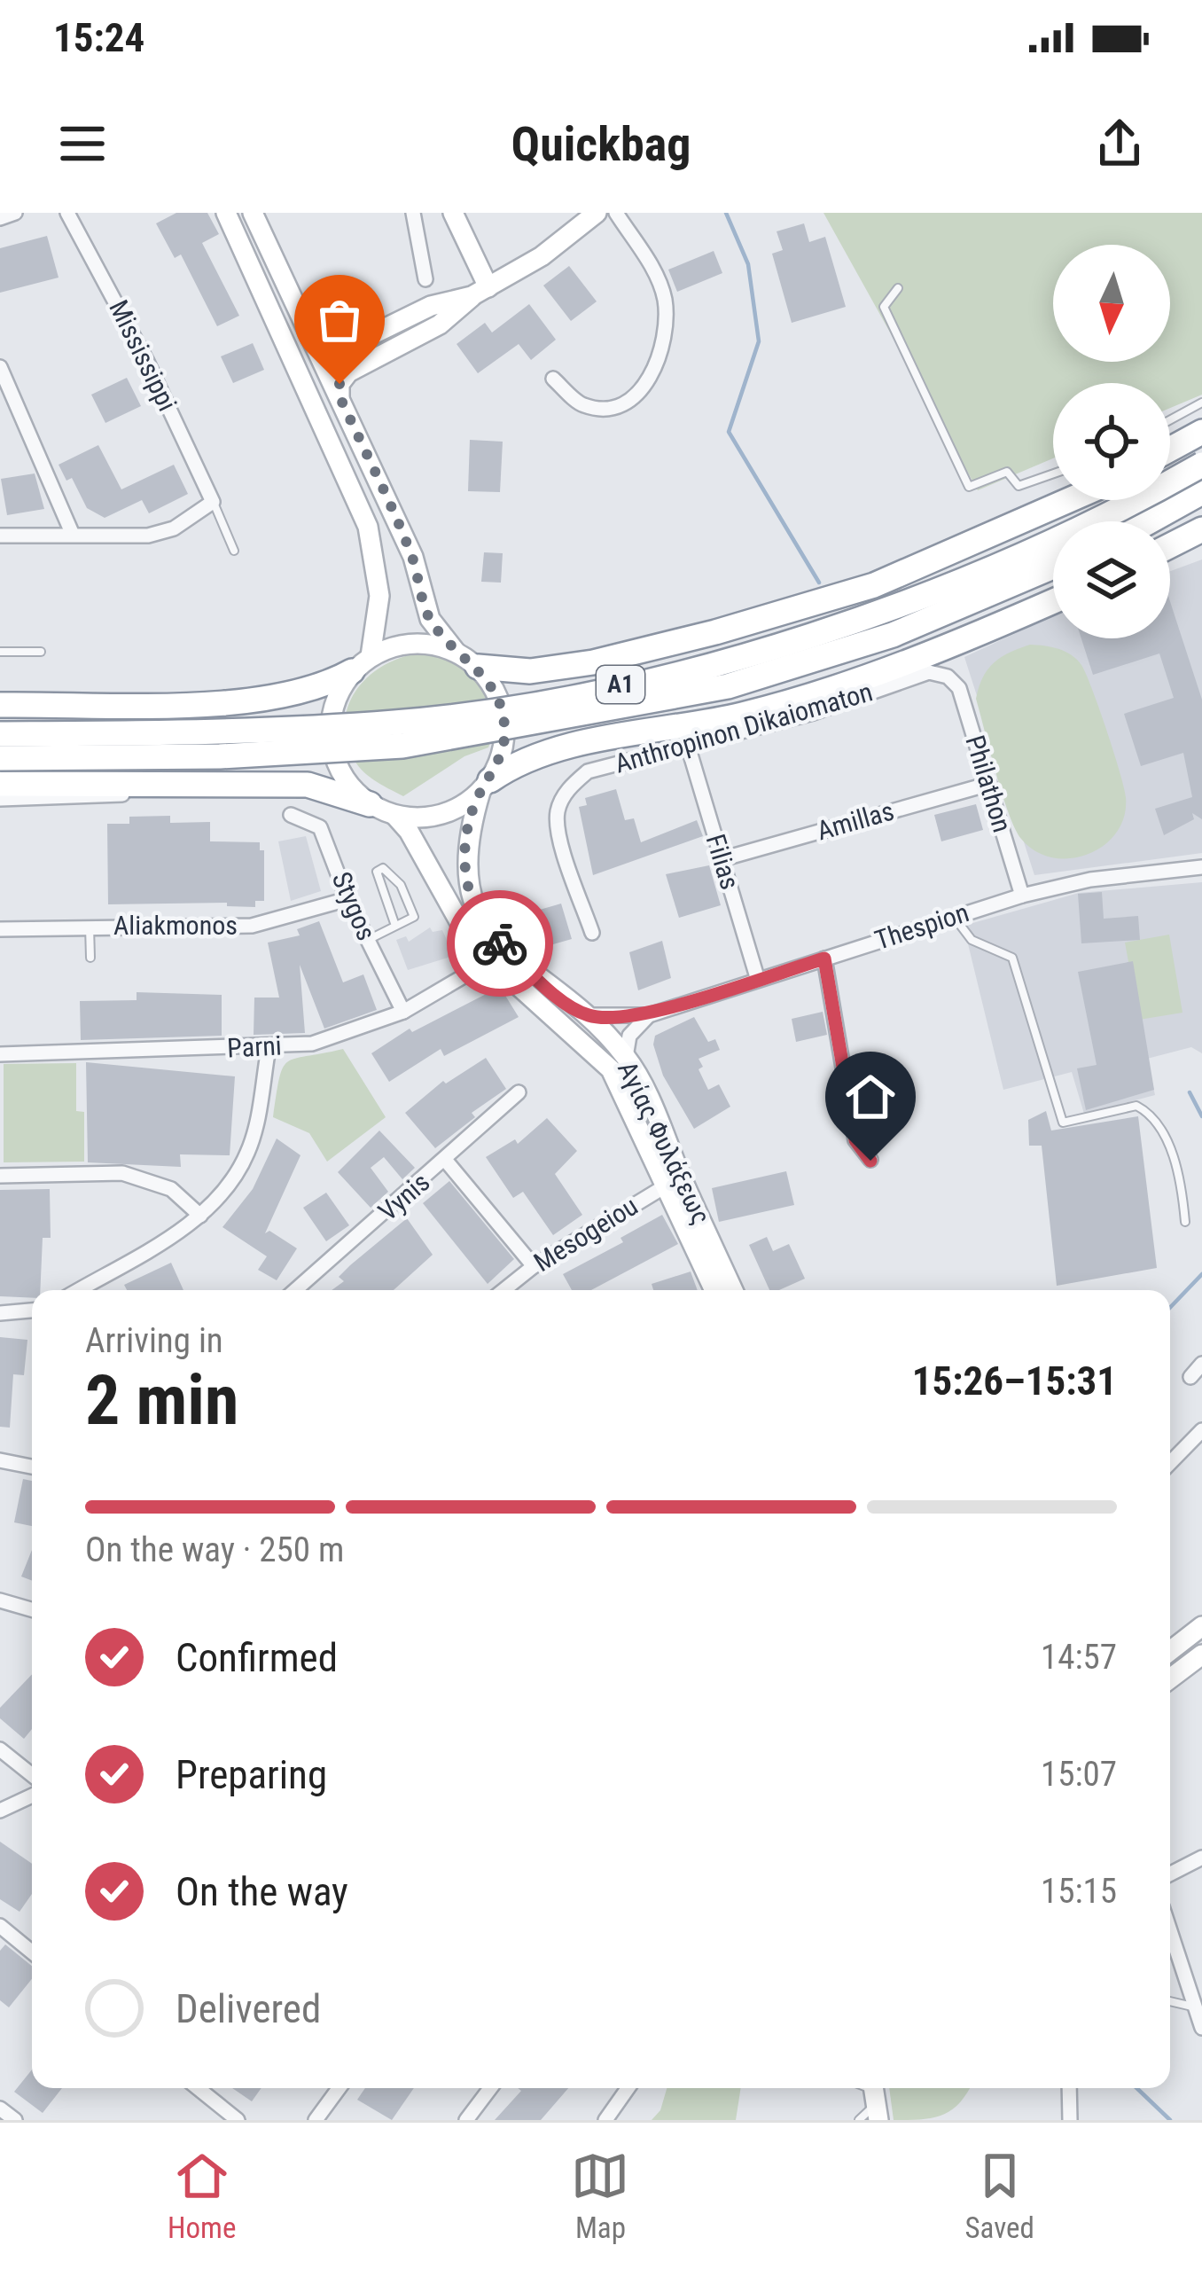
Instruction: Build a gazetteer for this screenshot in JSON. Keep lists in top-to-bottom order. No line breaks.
{"streets":{"highway":["A1"],"main road":["Αγίας Φυλάξεως"],"street":["Mississippi","Anthropinon Dikaiomaton","Philathon","Amillas","Filias","Stygos","Aliakmonos","Thespion","Parni","Vynis","Mesogeiou"]},"crossings":[["Anthropinon Dikaiomaton","Philathon"],["Anthropinon Dikaiomaton","Filias"],["Philathon","Amillas"],["Philathon","Thespion"],["Amillas","Filias"],["Filias","Thespion"],["Stygos","Aliakmonos"],["Stygos","Parni"],["Thespion","Αγίας Φυλάξεως"],["Parni","Αγίας Φυλάξεως"],["Αγίας Φυλάξεως","Mesogeiou"]],"north":"bottom","page":{"status":"15:24","header":"Quickbag","heading":["2 min","Arriving in","15:26–15:31"],"bar":"On the way · 250 m","list":[["Confirmed","14:57"],["Preparing","15:07"],["On the way","15:15"],"Delivered"],"tabs":["Home","Map","Saved"]}}
